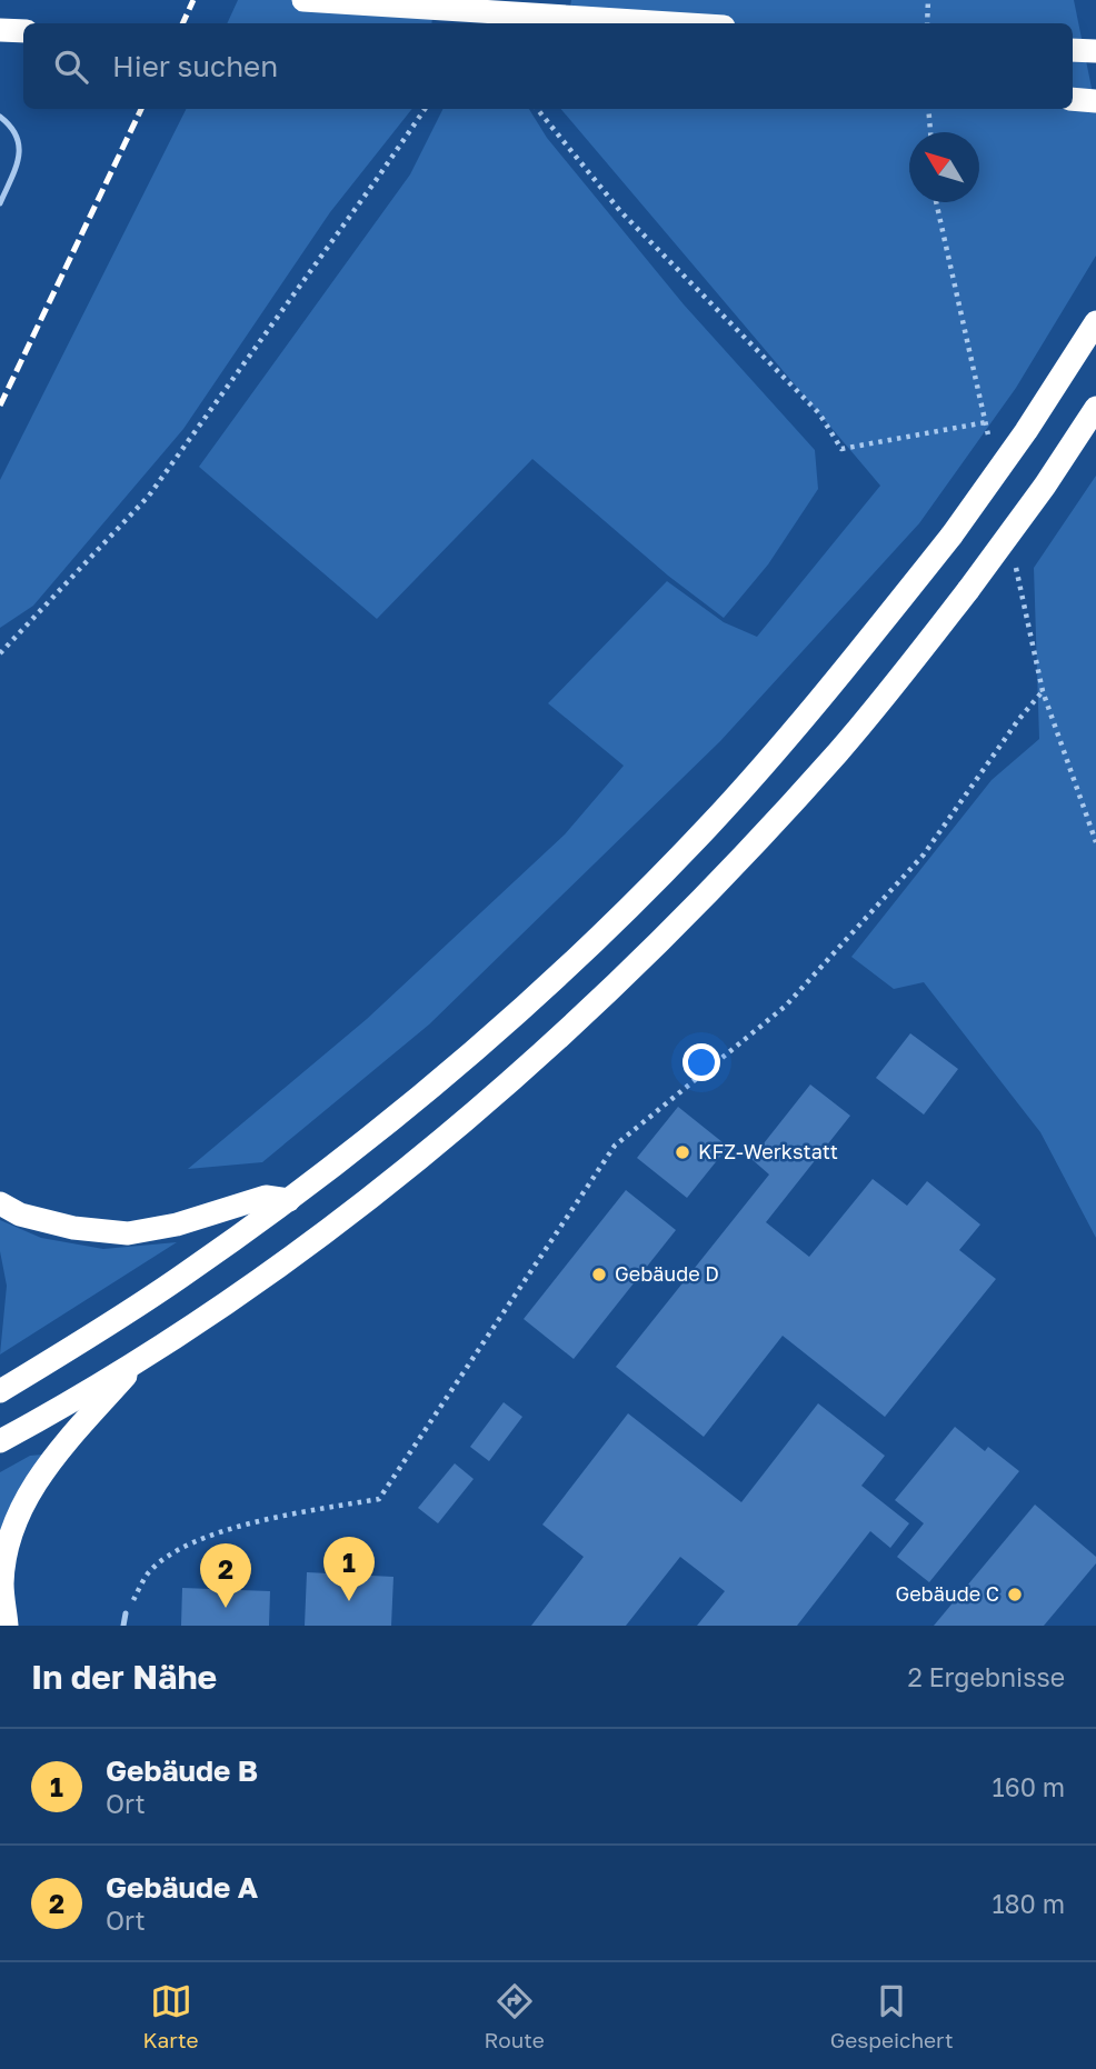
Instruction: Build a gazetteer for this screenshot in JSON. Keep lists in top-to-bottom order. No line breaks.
{"places":["KFZ-Werkstatt","Gebäude D","Gebäude C"],"north":"top left","page":{"search":"Hier suchen","pins":["1","2"],"heading":["In der Nähe","2 Ergebnisse"],"list":[{"mark":"1","name":"Gebäude B","note":"Ort","value":"160 m"},{"mark":"2","name":"Gebäude A","note":"Ort","value":"180 m"}],"nav":["Karte","Route","Gespeichert"]}}
